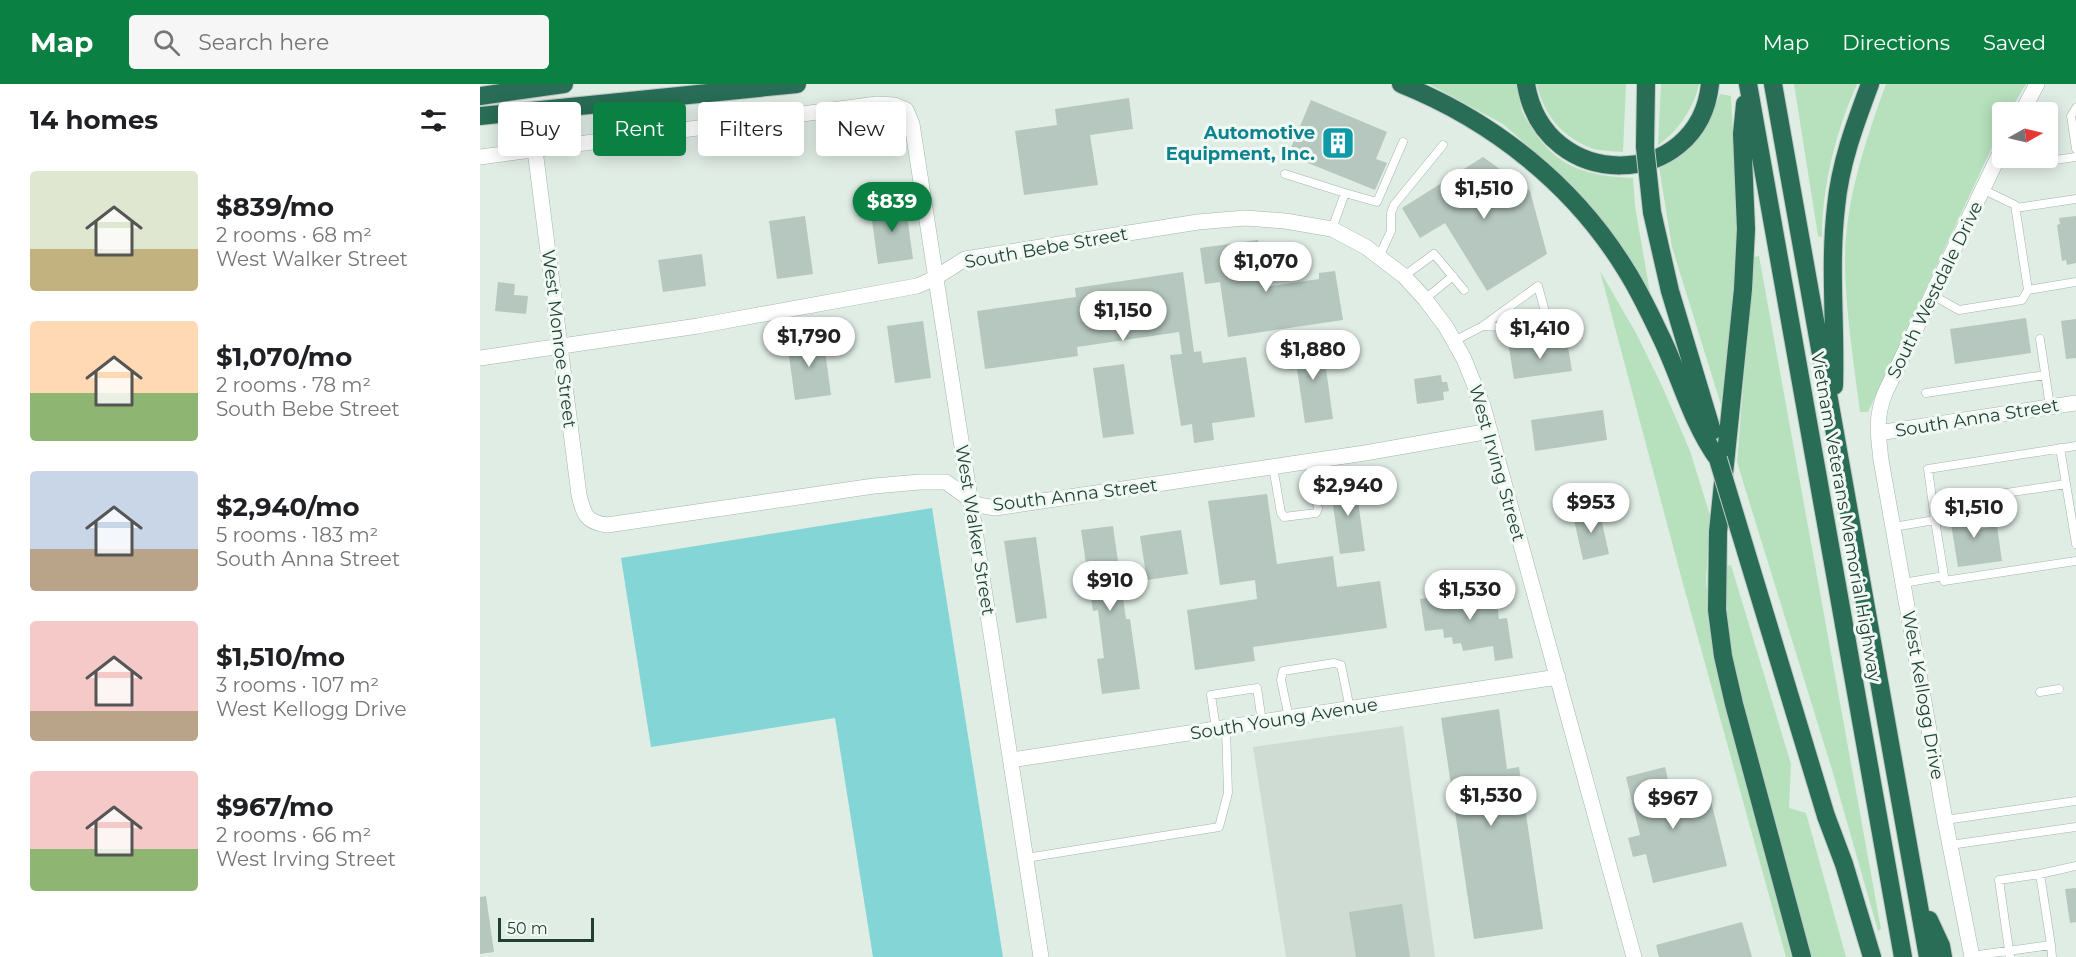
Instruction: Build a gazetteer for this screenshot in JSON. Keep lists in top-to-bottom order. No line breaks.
{"streets":{"highway":["Vietnam Veterans Memorial Highway"],"street":["South Bebe Street","South Westdale Drive","West Monroe Street","South Anna Street","West Irving Street","West Walker Street","West Kellogg Drive","South Young Avenue"]},"crossings":[["South Bebe Street","West Monroe Street"],["South Bebe Street","West Irving Street"],["South Bebe Street","West Walker Street"],["South Westdale Drive","South Anna Street"],["South Westdale Drive","West Kellogg Drive"],["West Monroe Street","South Anna Street"],["South Anna Street","West Irving Street"],["South Anna Street","West Walker Street"],["South Anna Street","West Kellogg Drive"],["West Irving Street","South Young Avenue"],["West Walker Street","South Young Avenue"]],"places":{"building":["Automotive Equipment, Inc."]},"scale_bar":"50 m","north":"right","page":{"header":"Map","search":"Search here","nav":["Map","Directions","Saved"],"heading":"14 homes","chip":["Buy","Rent","Filters","New"],"list":[{"name":"$839/mo","note":"2 rooms · 68 m² · West Walker Street"},{"name":"$1,070/mo","note":"2 rooms · 78 m² · South Bebe Street"},{"name":"$2,940/mo","note":"5 rooms · 183 m² · South Anna Street"},{"name":"$1,510/mo","note":"3 rooms · 107 m² · West Kellogg Drive"},{"name":"$967/mo","note":"2 rooms · 66 m² · West Irving Street"}],"price":["$1,510","$839","$1,070","$1,150","$1,410","$1,790","$1,880","$2,940","$953","$1,510","$910","$1,530","$1,530","$967"],"scale":"50 m"}}
